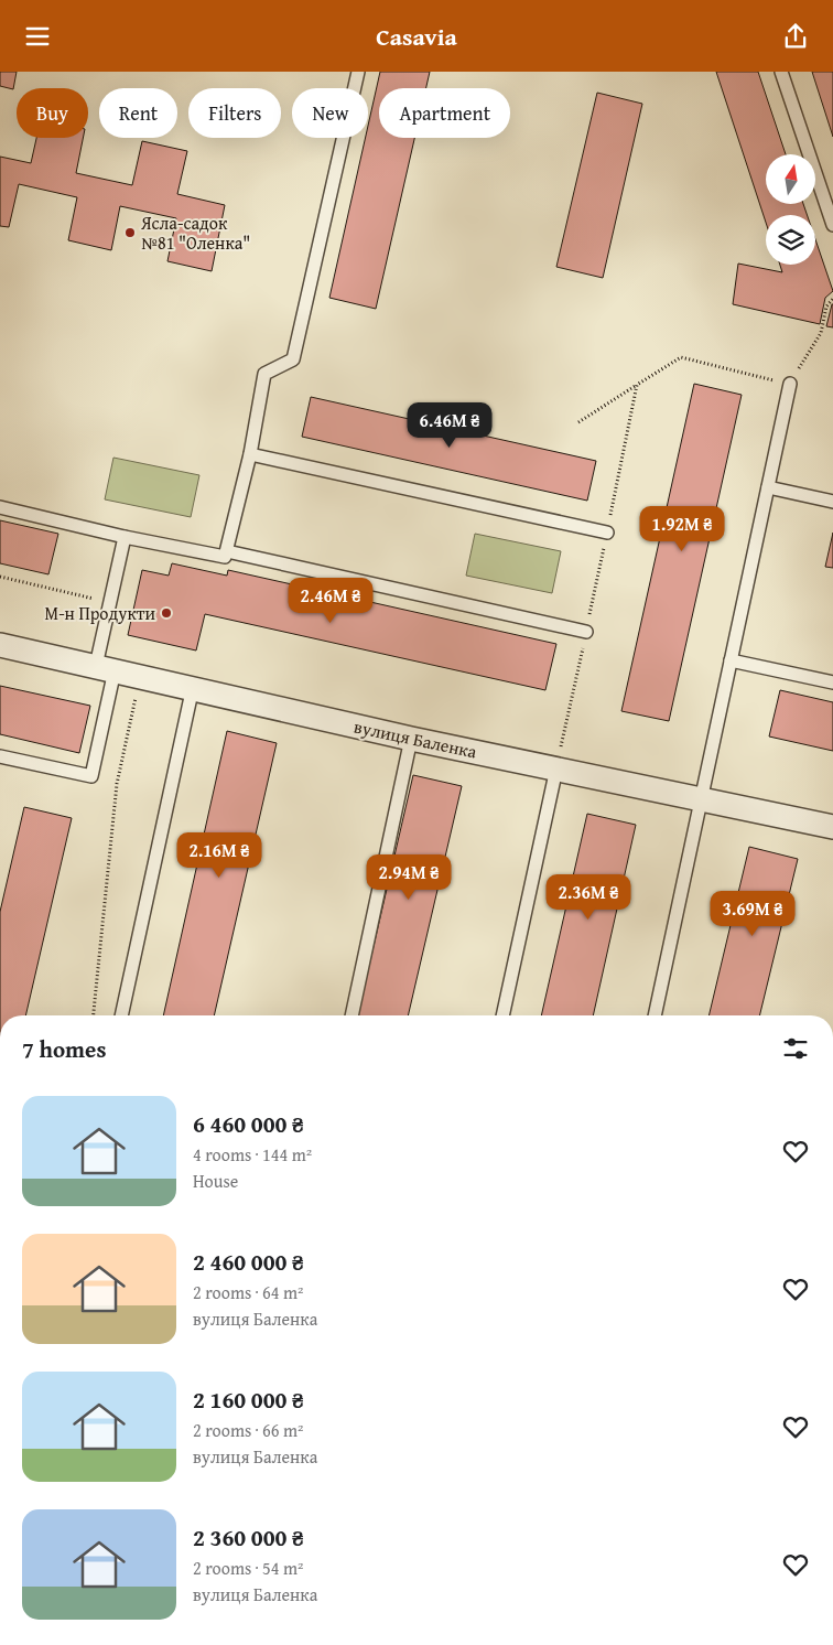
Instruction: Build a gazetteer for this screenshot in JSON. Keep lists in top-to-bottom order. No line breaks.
{"streets":{"street":["вулиця Баленка"]},"places":["Ясла-садок №81 \"Оленка\"","М-н Продукти"],"north":"top","page":{"header":"Casavia","chip":["Buy","Rent","Filters","New","Apartment"],"price":["6.46M ₴","1.92M ₴","2.46M ₴","2.16M ₴","2.94M ₴","2.36M ₴","3.69M ₴"],"heading":"7 homes","list":[{"name":"6 460 000 ₴","note":"4 rooms · 144 m² · House"},{"name":"2 460 000 ₴","note":"2 rooms · 64 m² · вулиця Баленка"},{"name":"2 160 000 ₴","note":"2 rooms · 66 m² · вулиця Баленка"},{"name":"2 360 000 ₴","note":"2 rooms · 54 m² · вулиця Баленка"}]}}
